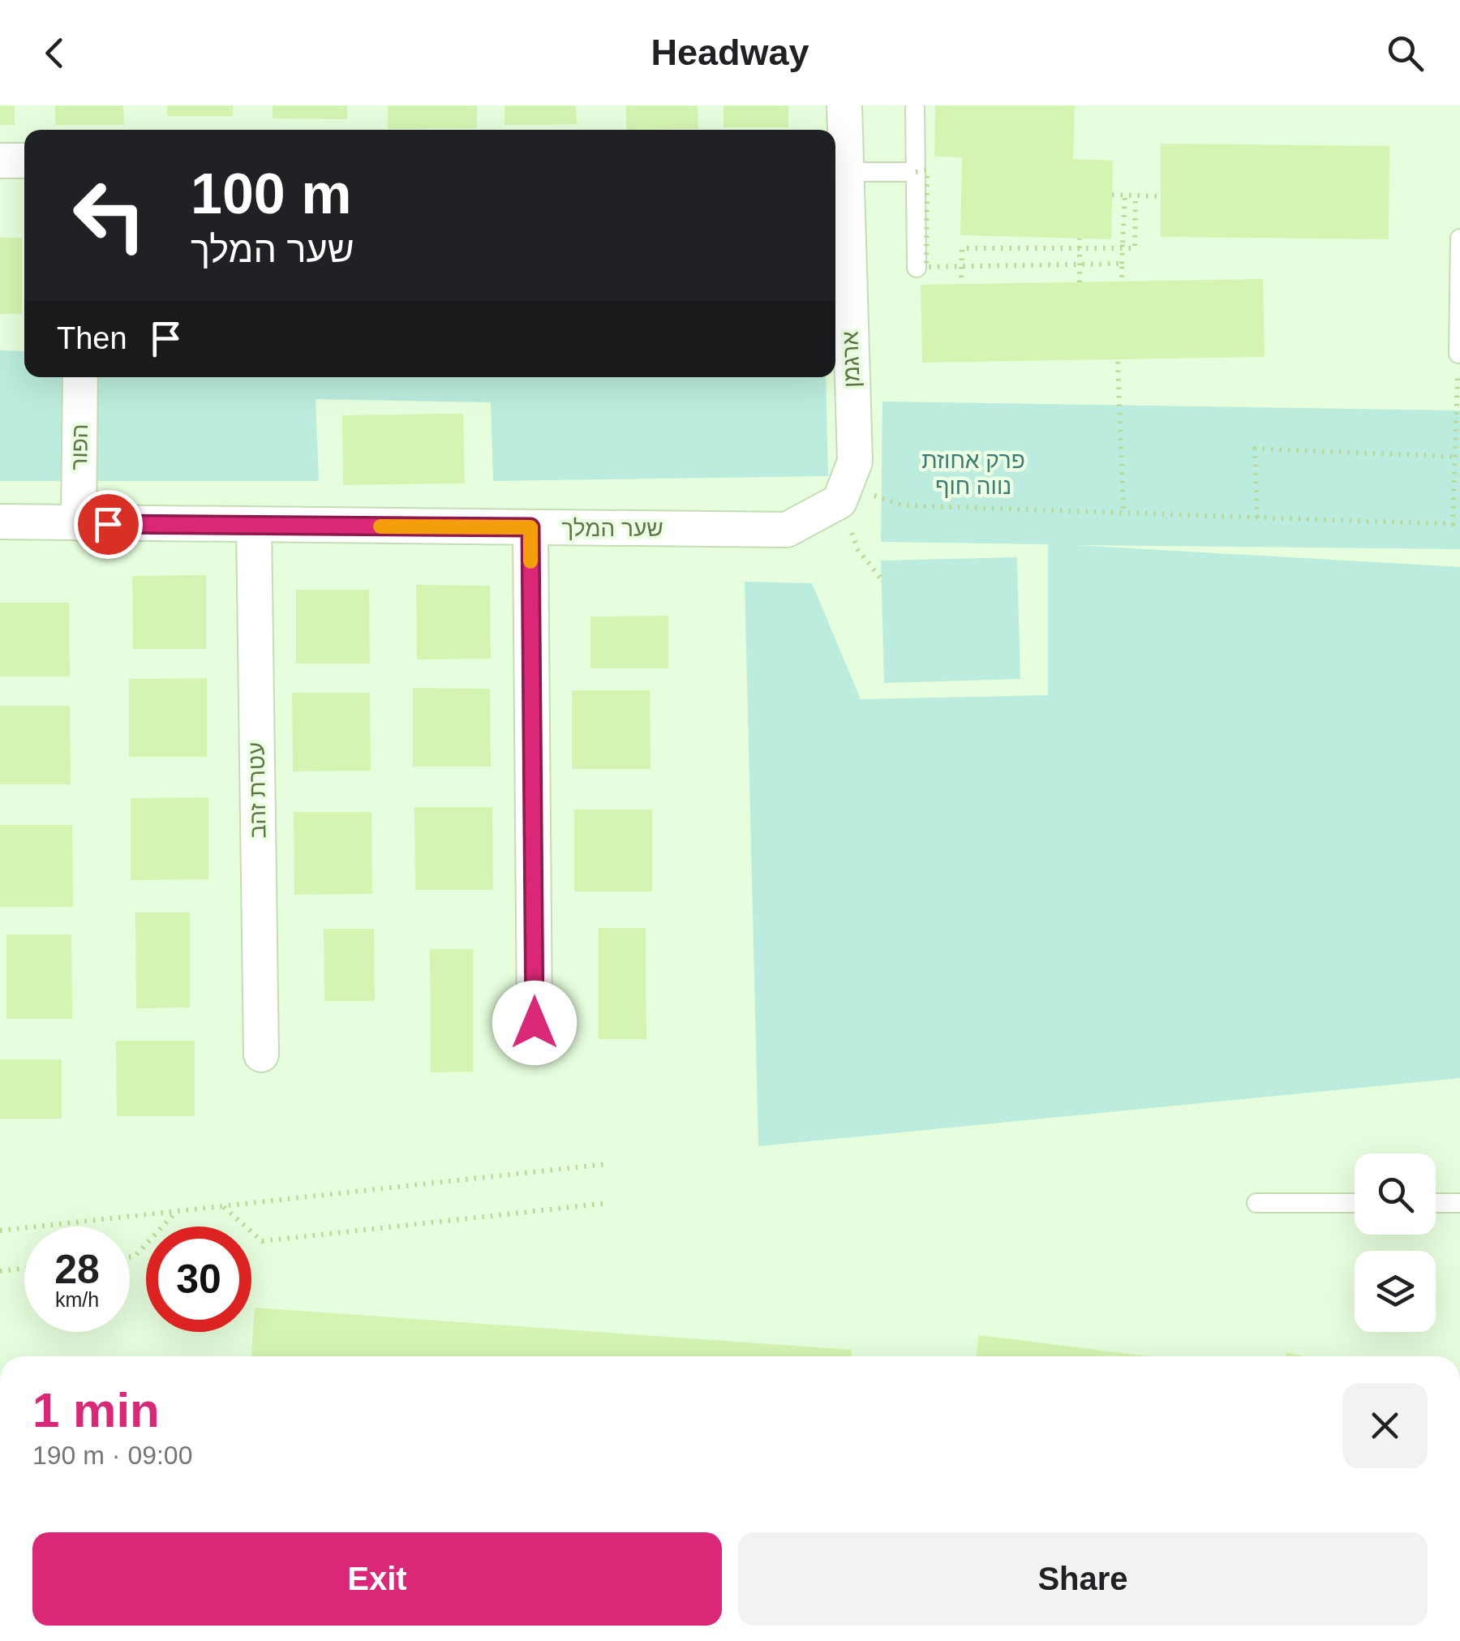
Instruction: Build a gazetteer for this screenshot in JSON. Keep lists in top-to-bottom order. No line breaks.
{"streets":{"street":["ארגמן","הפור","שער המלך","עטרת זהב"]},"crossings":[["ארגמן","שער המלך"],["הפור","שער המלך"],["שער המלך","עטרת זהב"]],"parks":["פרק אחוזת נווה חוף"],"page":{"header":"Headway","turn":["100 m","שער המלך"],"then":"Then","speed":"28 km/h","limit":"30","heading":["1 min","190 m · 09:00"],"buttons":["Exit","Share"]}}
